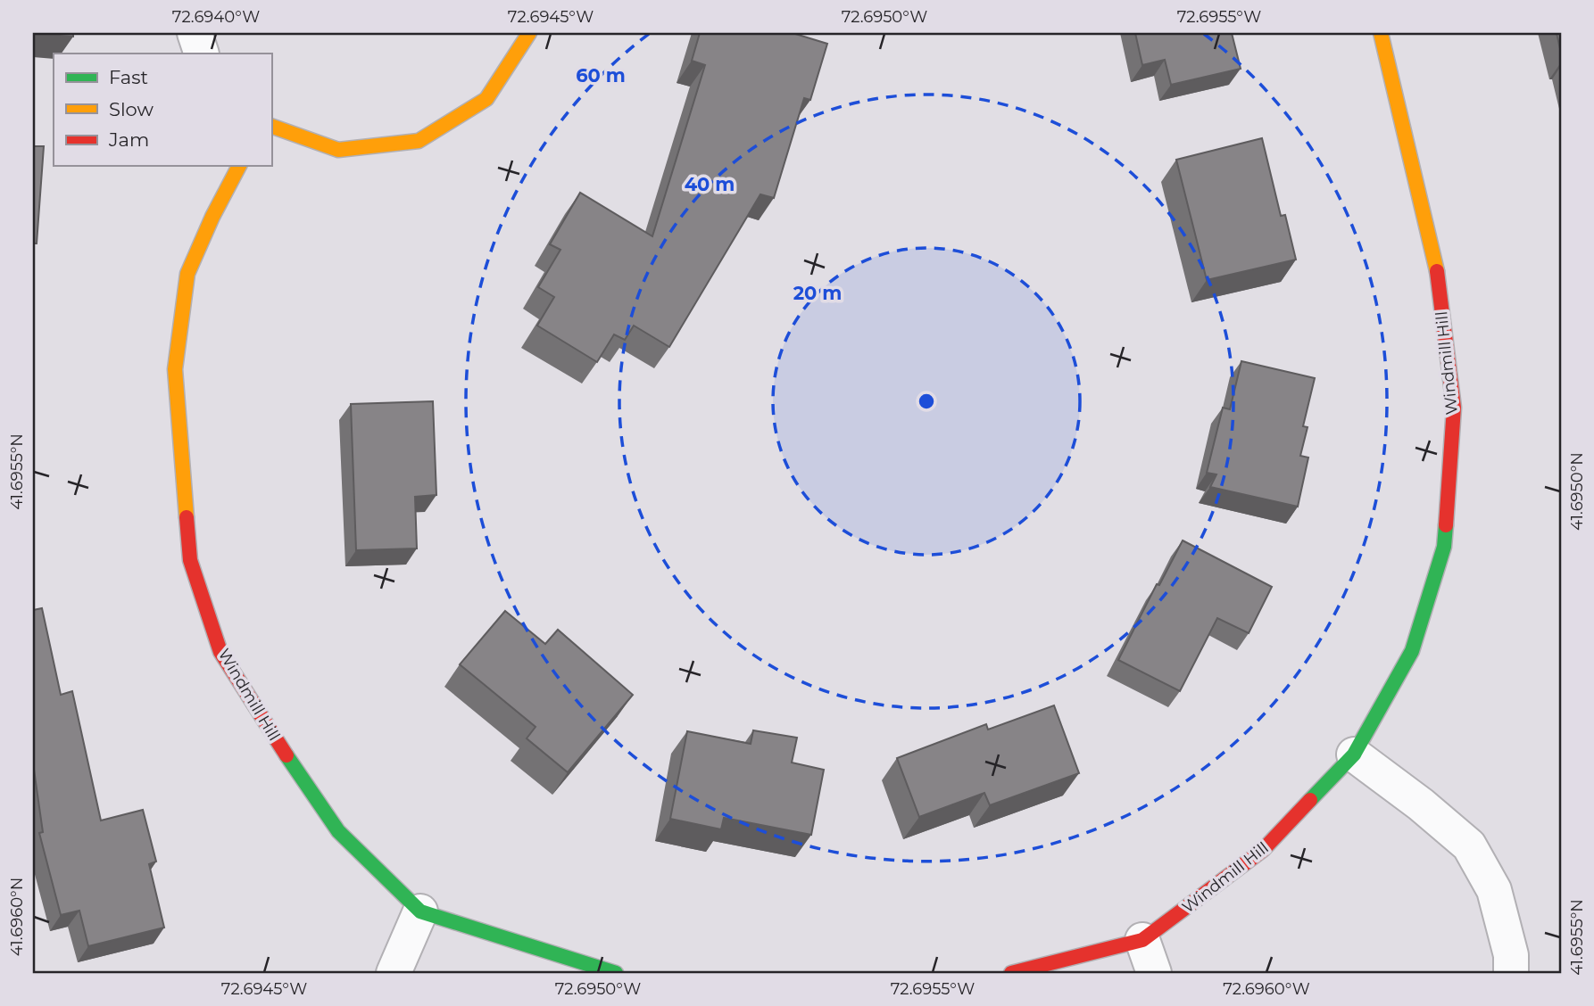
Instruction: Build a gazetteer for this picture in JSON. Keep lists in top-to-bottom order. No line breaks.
{"streets":{"street":["Windmill Hill"]},"legend":["Fast","Slow","Jam"],"coordinates":["72.6940°W","72.6945°W","72.6950°W","72.6955°W","41.6955°N","41.6950°N","41.6960°N","72.6960°W"],"rings":["60 m","40 m","20 m"]}
